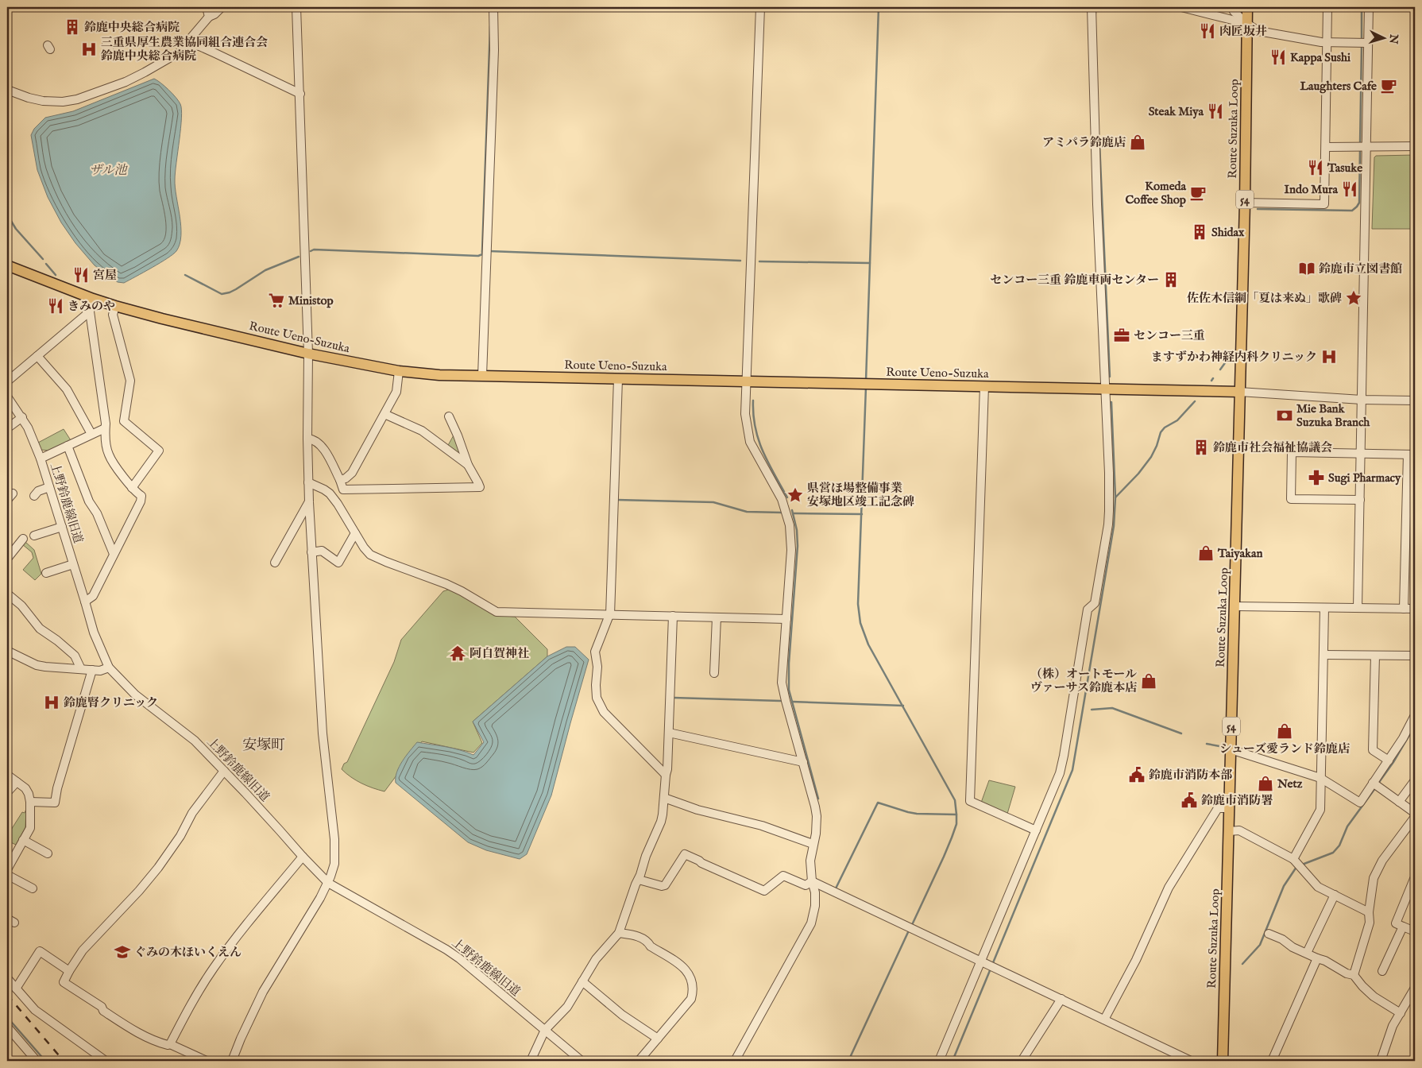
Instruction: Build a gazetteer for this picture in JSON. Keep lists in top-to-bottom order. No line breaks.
{"streets":{"main road":["Route Suzuka Loop","54","Route Ueno-Suzuka"],"street":["上野鈴鹿線旧道"]},"crossings":[["Route Suzuka Loop","Route Ueno-Suzuka"]],"districts":["安塚町"],"water":["ザル池"],"places":{"building":["鈴鹿中央総合病院","Shidax","センコー三重 鈴鹿車両センター","鈴鹿市社会福祉協議会"],"restaurant":["肉匠坂井","Kappa Sushi","Steak Miya","Tasuke","Indo Mura","宮屋","きみのや"],"hospital":["三重県厚生農業協同組合連合会 鈴鹿中央総合病院","ますずかわ神経内科クリニック","鈴鹿腎クリニック"],"cafe":["Laughters Cafe","Komeda Coffee Shop"],"shop":["アミパラ鈴鹿店","Taiyakan","（株）オートモール ヴァーサス鈴鹿本店","シューズ愛ランド鈴鹿店","Netz"],"library":["鈴鹿市立図書館"],"place":["佐佐木信綱「夏は来ぬ」歌碑","県営ほ場整備事業 安塚地区竣工記念碑"],"supermarket":["Ministop"],"office":["センコー三重"],"bank":["Mie Bank Suzuka Branch"],"pharmacy":["Sugi Pharmacy"],"temple":["阿自賀神社"],"public building":["鈴鹿市消防本部","鈴鹿市消防署"],"school or university":["ぐみの木ほいくえん"]},"north":"right"}
